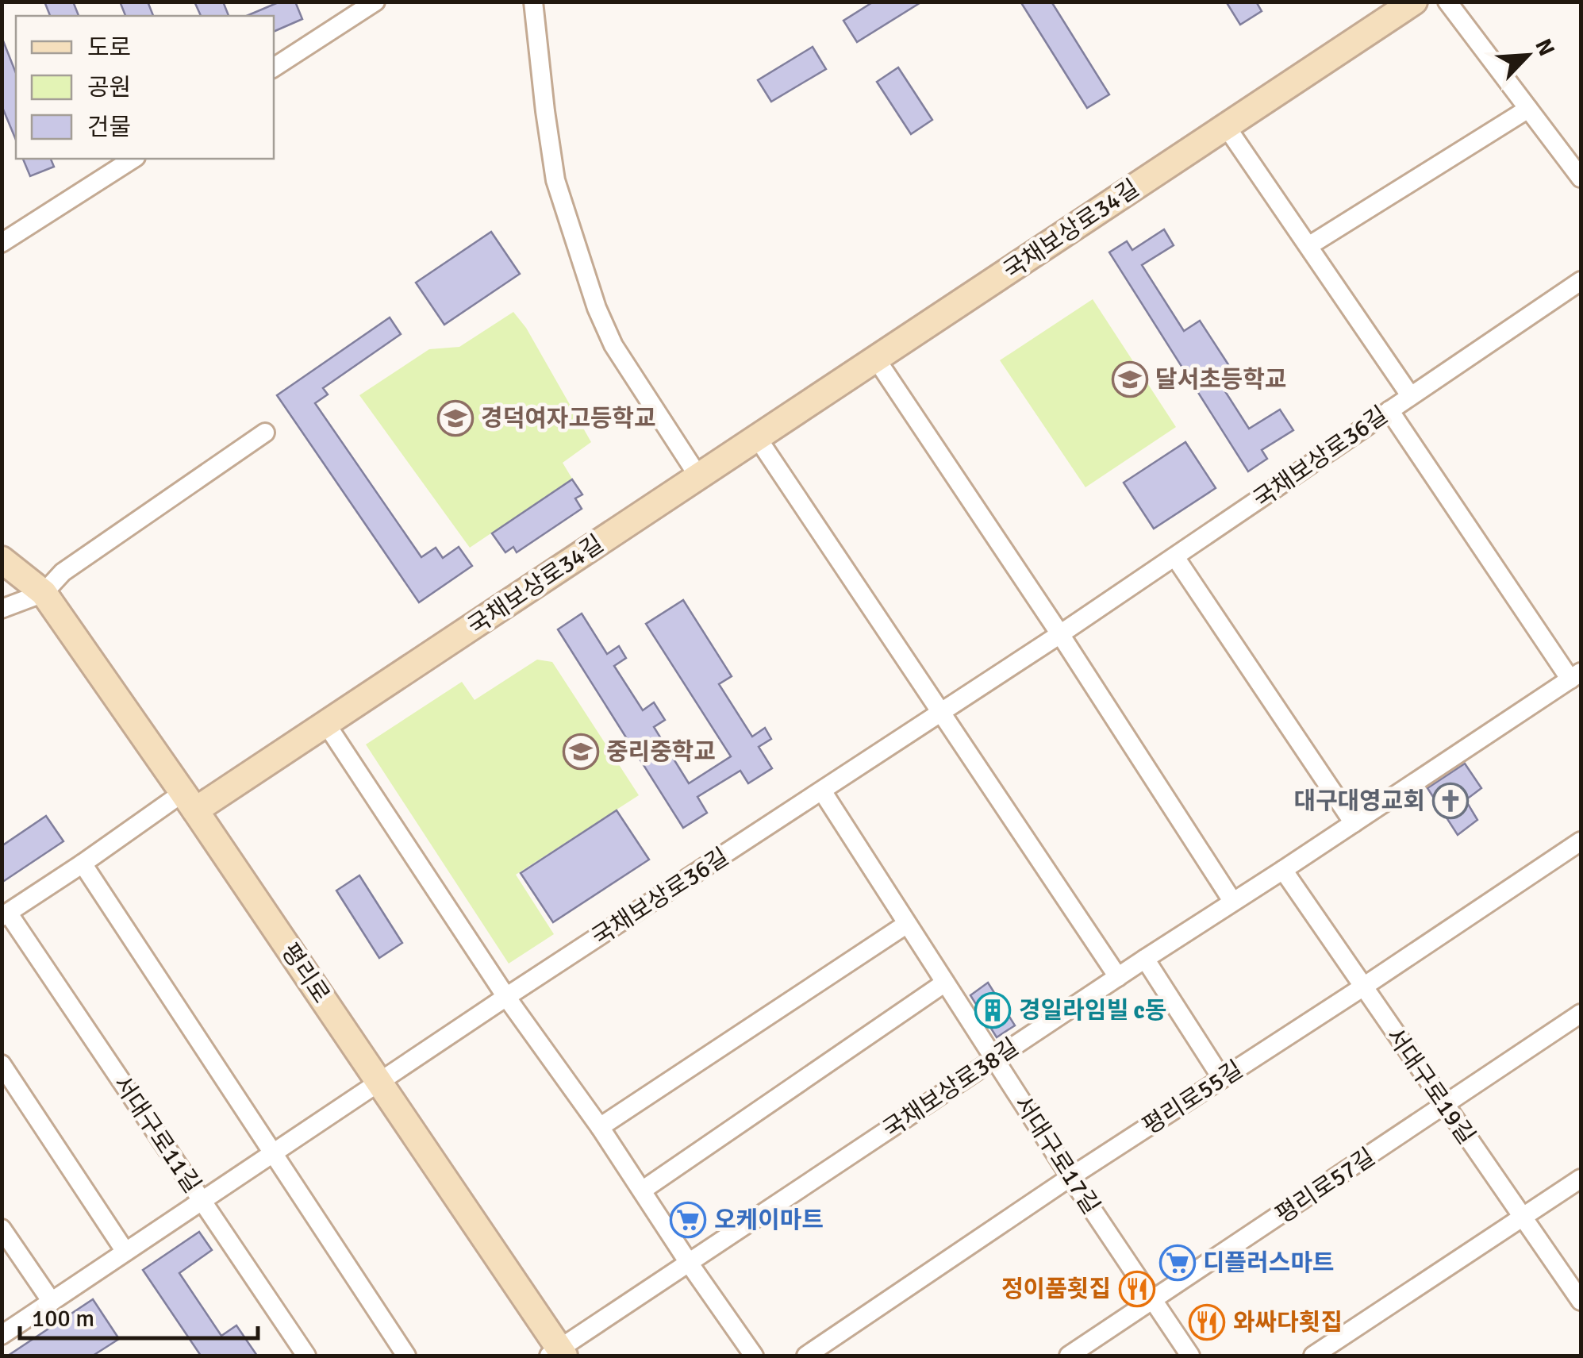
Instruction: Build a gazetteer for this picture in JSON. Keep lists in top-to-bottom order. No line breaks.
{"streets":{"main road":["국채보상로34길","평리로"],"street":["국채보상로36길","서대구로19길","국채보상로38길","평리로55길","서대구로11길","서대구로17길","평리로57길"]},"crossings":[["국채보상로34길","평리로"],["국채보상로36길","평리로"],["국채보상로36길","서대구로11길"],["국채보상로36길","서대구로17길"],["평리로","국채보상로38길"],["서대구로19길","국채보상로38길"],["서대구로19길","평리로55길"],["서대구로19길","평리로57길"],["국채보상로38길","서대구로17길"],["평리로55길","서대구로17길"],["서대구로17길","평리로57길"]],"places":{"school or university":["달서초등학교","경덕여자고등학교","중리중학교"],"church":["대구대영교회"],"building":["경일라임빌 c동"],"supermarket":["오케이마트","디플러스마트"],"restaurant":["정이품횟집","와싸다횟집"]},"legend":["도로","공원","건물"],"scale_bar":"100 m","north":"top right"}
